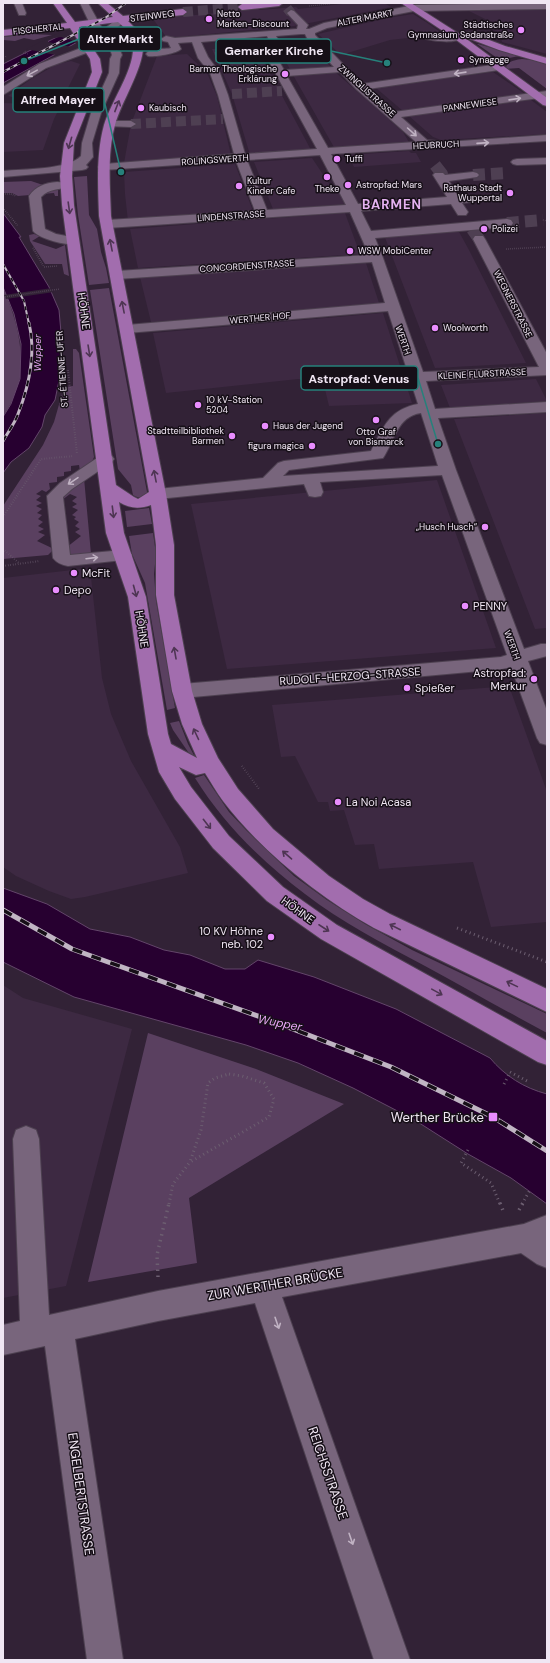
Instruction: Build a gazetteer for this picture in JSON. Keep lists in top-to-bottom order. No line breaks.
{"streets":{"main road":["STEINWEG","FISCHERTAL","HÖHNE"],"street":["ALTER MARKT","ZWINGLISTRASSE","PANNEWIESE","HEUBRUCH","ROLINGSWERTH","LINDENSTRASSE","CONCORDIENSTRASSE","WEGNERSTRASSE","WERTHER HOF","WERTH","KLEINE FLURSTRASSE","RUDOLF-HERZOG-STRASSE","ZUR WERTHER BRÜCKE","REICHSSTRASSE","ENGELBERTSTRASSE"],"path":["ST.-ÉTIENNE-UFER"]},"crossings":[["STEINWEG","FISCHERTAL"],["ALTER MARKT","ZWINGLISTRASSE"],["ALTER MARKT","WERTH"],["FISCHERTAL","HÖHNE"],["ZWINGLISTRASSE","PANNEWIESE"],["ZWINGLISTRASSE","HEUBRUCH"],["HEUBRUCH","ROLINGSWERTH"],["HEUBRUCH","WERTH"],["ROLINGSWERTH","HÖHNE"],["ROLINGSWERTH","WERTH"],["LINDENSTRASSE","WEGNERSTRASSE"],["LINDENSTRASSE","WERTH"],["CONCORDIENSTRASSE","WERTH"],["WERTHER HOF","WERTH"],["WERTH","KLEINE FLURSTRASSE"],["WERTH","RUDOLF-HERZOG-STRASSE"],["ZUR WERTHER BRÜCKE","REICHSSTRASSE"],["ZUR WERTHER BRÜCKE","ENGELBERTSTRASSE"]],"one_way":["REICHSSTRASSE"],"districts":["BARMEN"],"water":["Wupper"],"places":{"other":["Netto Marken-Discount","Städtisches Gymnasium Sedanstraße","Synagoge","Alter Markt","Gemarker Kirche","Barmer Theologische Erklärung","Kaubisch","Tuffi","Alfred Mayer","Theke","Astropfad: Mars","Kultur Kinder Cafe","Rathaus Stadt Wuppertal","Polizei","WSW MobiCenter","Woolworth","10 kV-Station 5204","Otto Graf von Bismarck","Haus der Jugend","Stadtteilbibliothek Barmen","Astropfad: Venus","figura magica","„Husch Husch“","McFit","Depo","PENNY","Astropfad: Merkur","Spießer","La Noi Acasa","10 KV Höhne neb. 102"],"transit":["Werther Brücke"]}}
